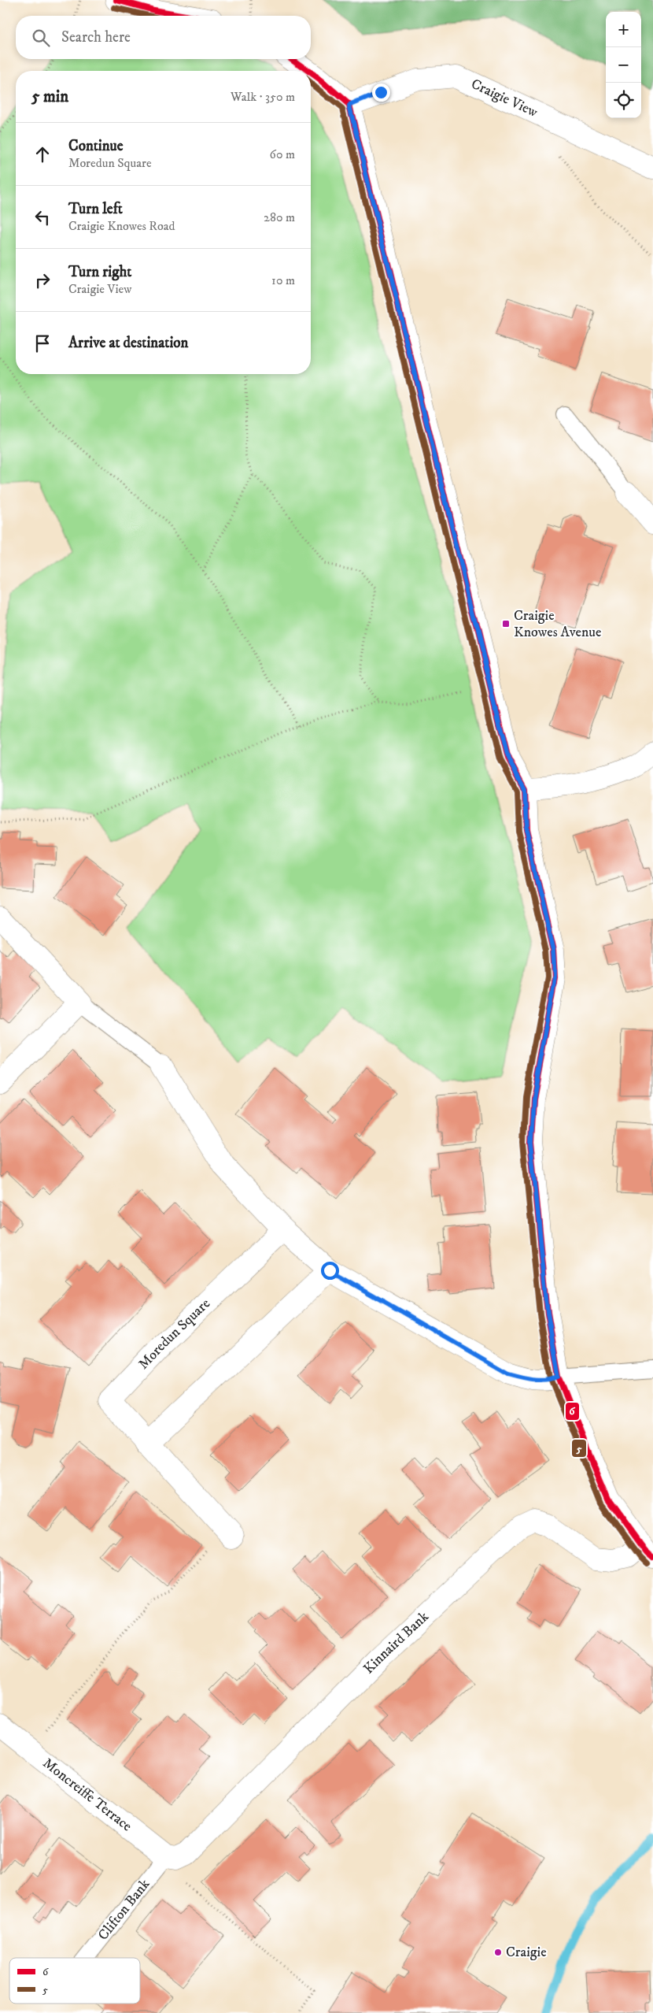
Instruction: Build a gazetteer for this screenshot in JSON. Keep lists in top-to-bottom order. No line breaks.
{"streets":{"street":["Craigie View","Moredun Square","Kinnaird Bank","Moncreiffe Terrace"],"lane":["Clifton Bank"]},"crossings":[["Kinnaird Bank","Moncreiffe Terrace"],["Kinnaird Bank","Clifton Bank"],["Moncreiffe Terrace","Clifton Bank"]],"places":{"transit":["Craigie Knowes Avenue"],"other":["Craigie"]},"lines":["transit line 6","transit line 5"],"legend":["6","5"],"page":{"map_buttons":["+","−"],"search":"Search here","heading":["5 min","Walk · 350 m"],"list":[["Continue","Moredun Square","60 m"],["Turn left","Craigie Knowes Road","280 m"],["Turn right","Craigie View","10 m"],"Arrive at destination"]}}
